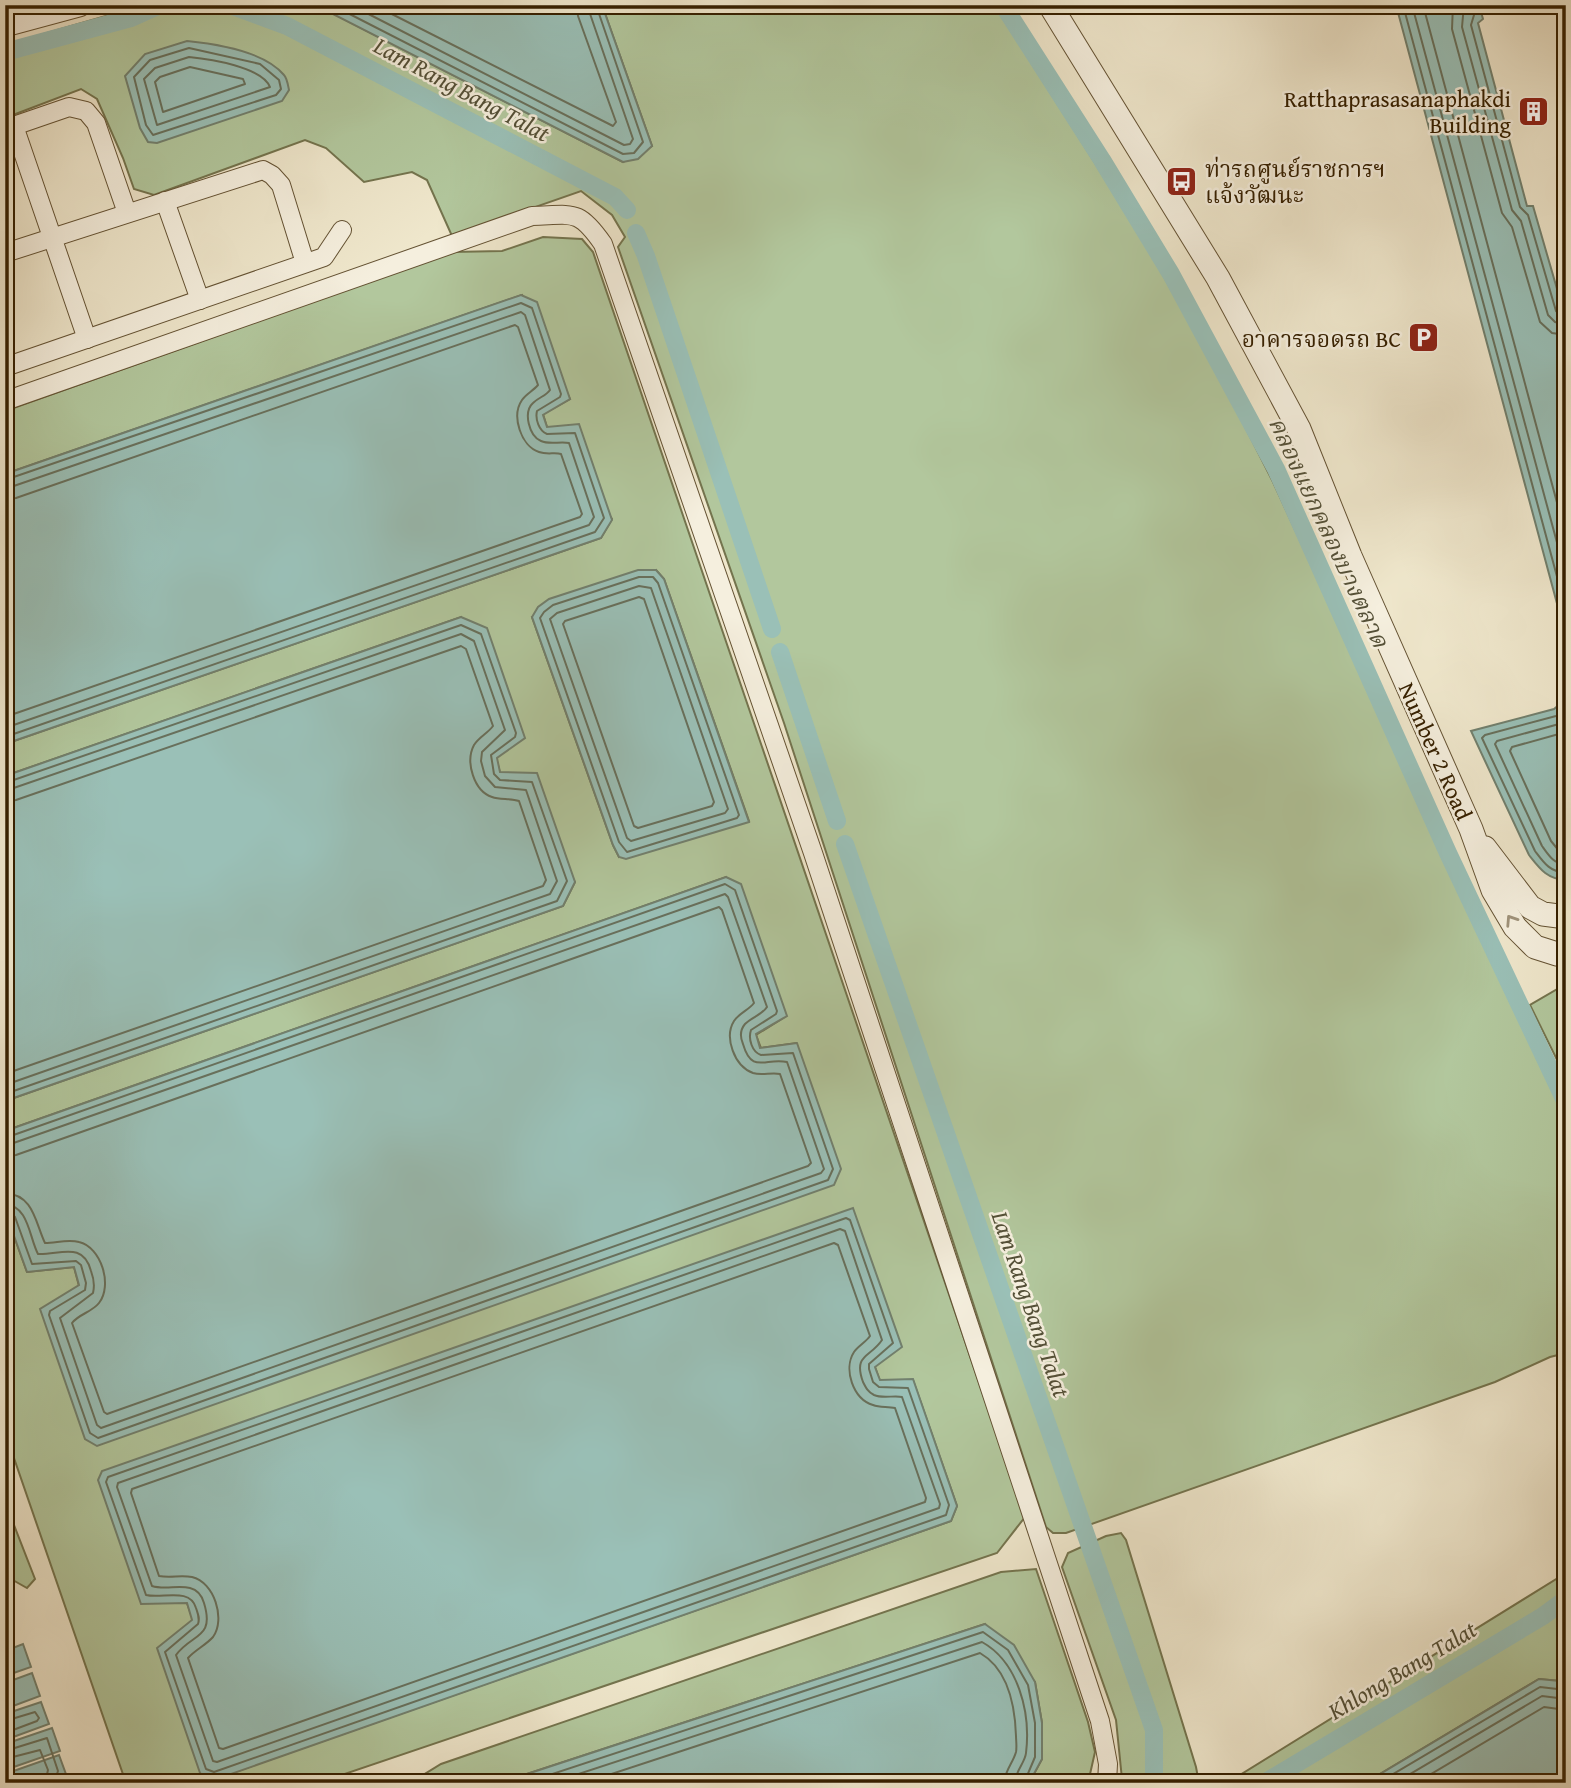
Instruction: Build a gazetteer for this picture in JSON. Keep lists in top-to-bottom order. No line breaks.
{"streets":{"street":["Number 2 Road"]},"water":["Lam Rang Bang Talat","คลองแยกคลองบางตลาด","Khlong Bang Talat"],"places":{"building":["Ratthaprasasanaphakdi Building"],"bus stop":["ท่ารถศูนย์ราชการฯ แจ้งวัฒนะ"],"parking":["อาคารจอดรถ BC"]}}
